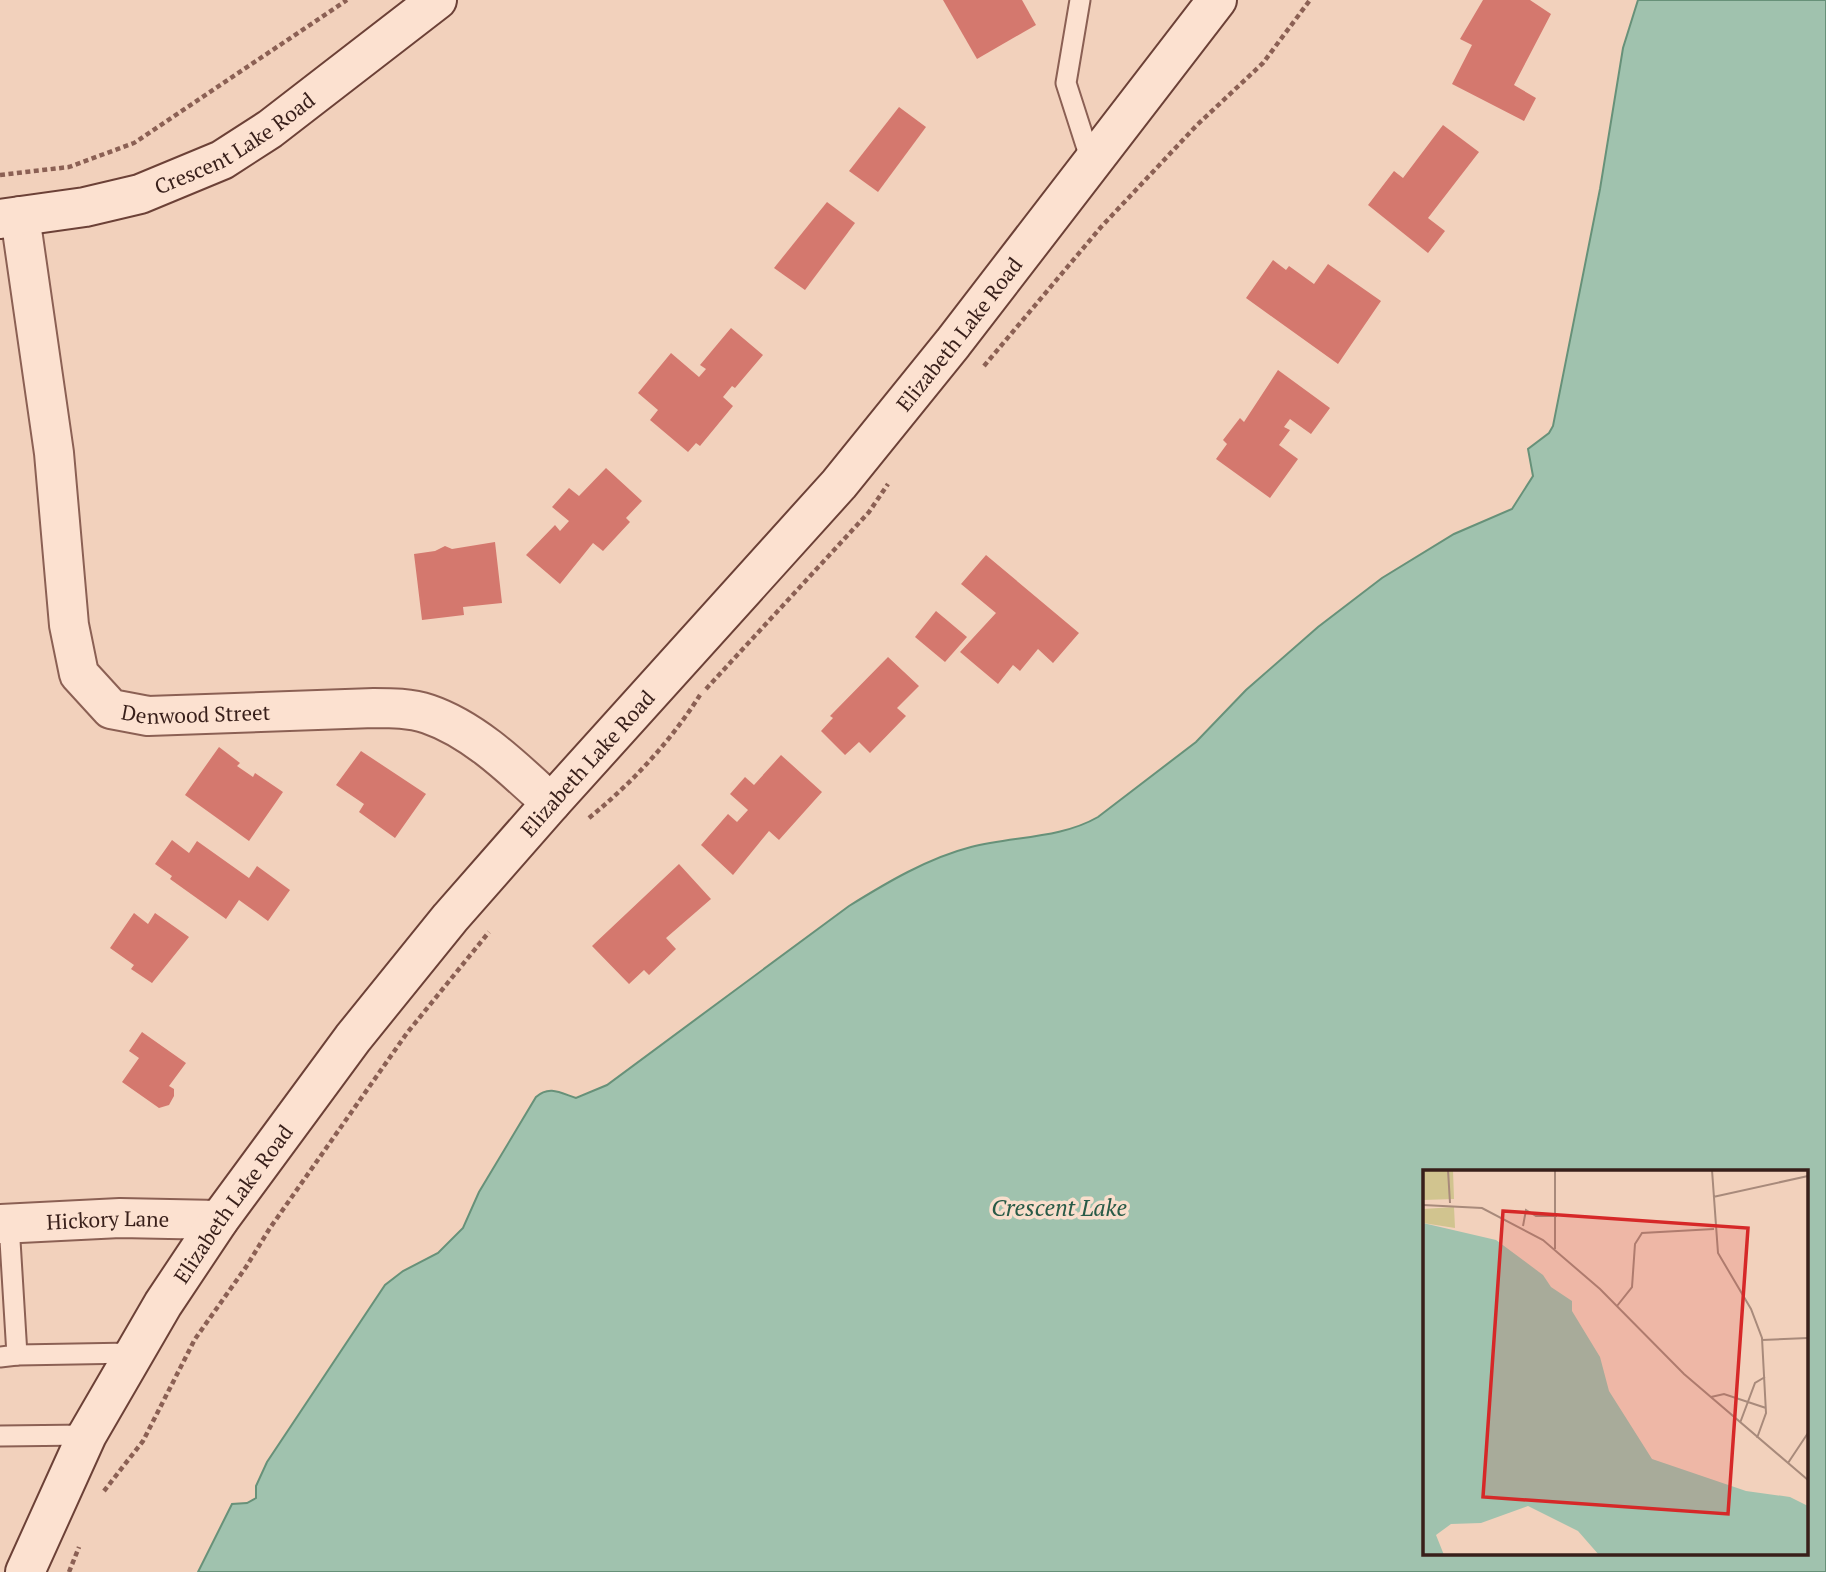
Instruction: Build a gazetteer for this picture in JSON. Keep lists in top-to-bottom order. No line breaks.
{"streets":{"street":["Crescent Lake Road","Elizabeth Lake Road","Denwood Street","Hickory Lane"]},"crossings":[["Crescent Lake Road","Denwood Street"],["Elizabeth Lake Road","Denwood Street"],["Elizabeth Lake Road","Hickory Lane"]],"water":["Crescent Lake"]}
